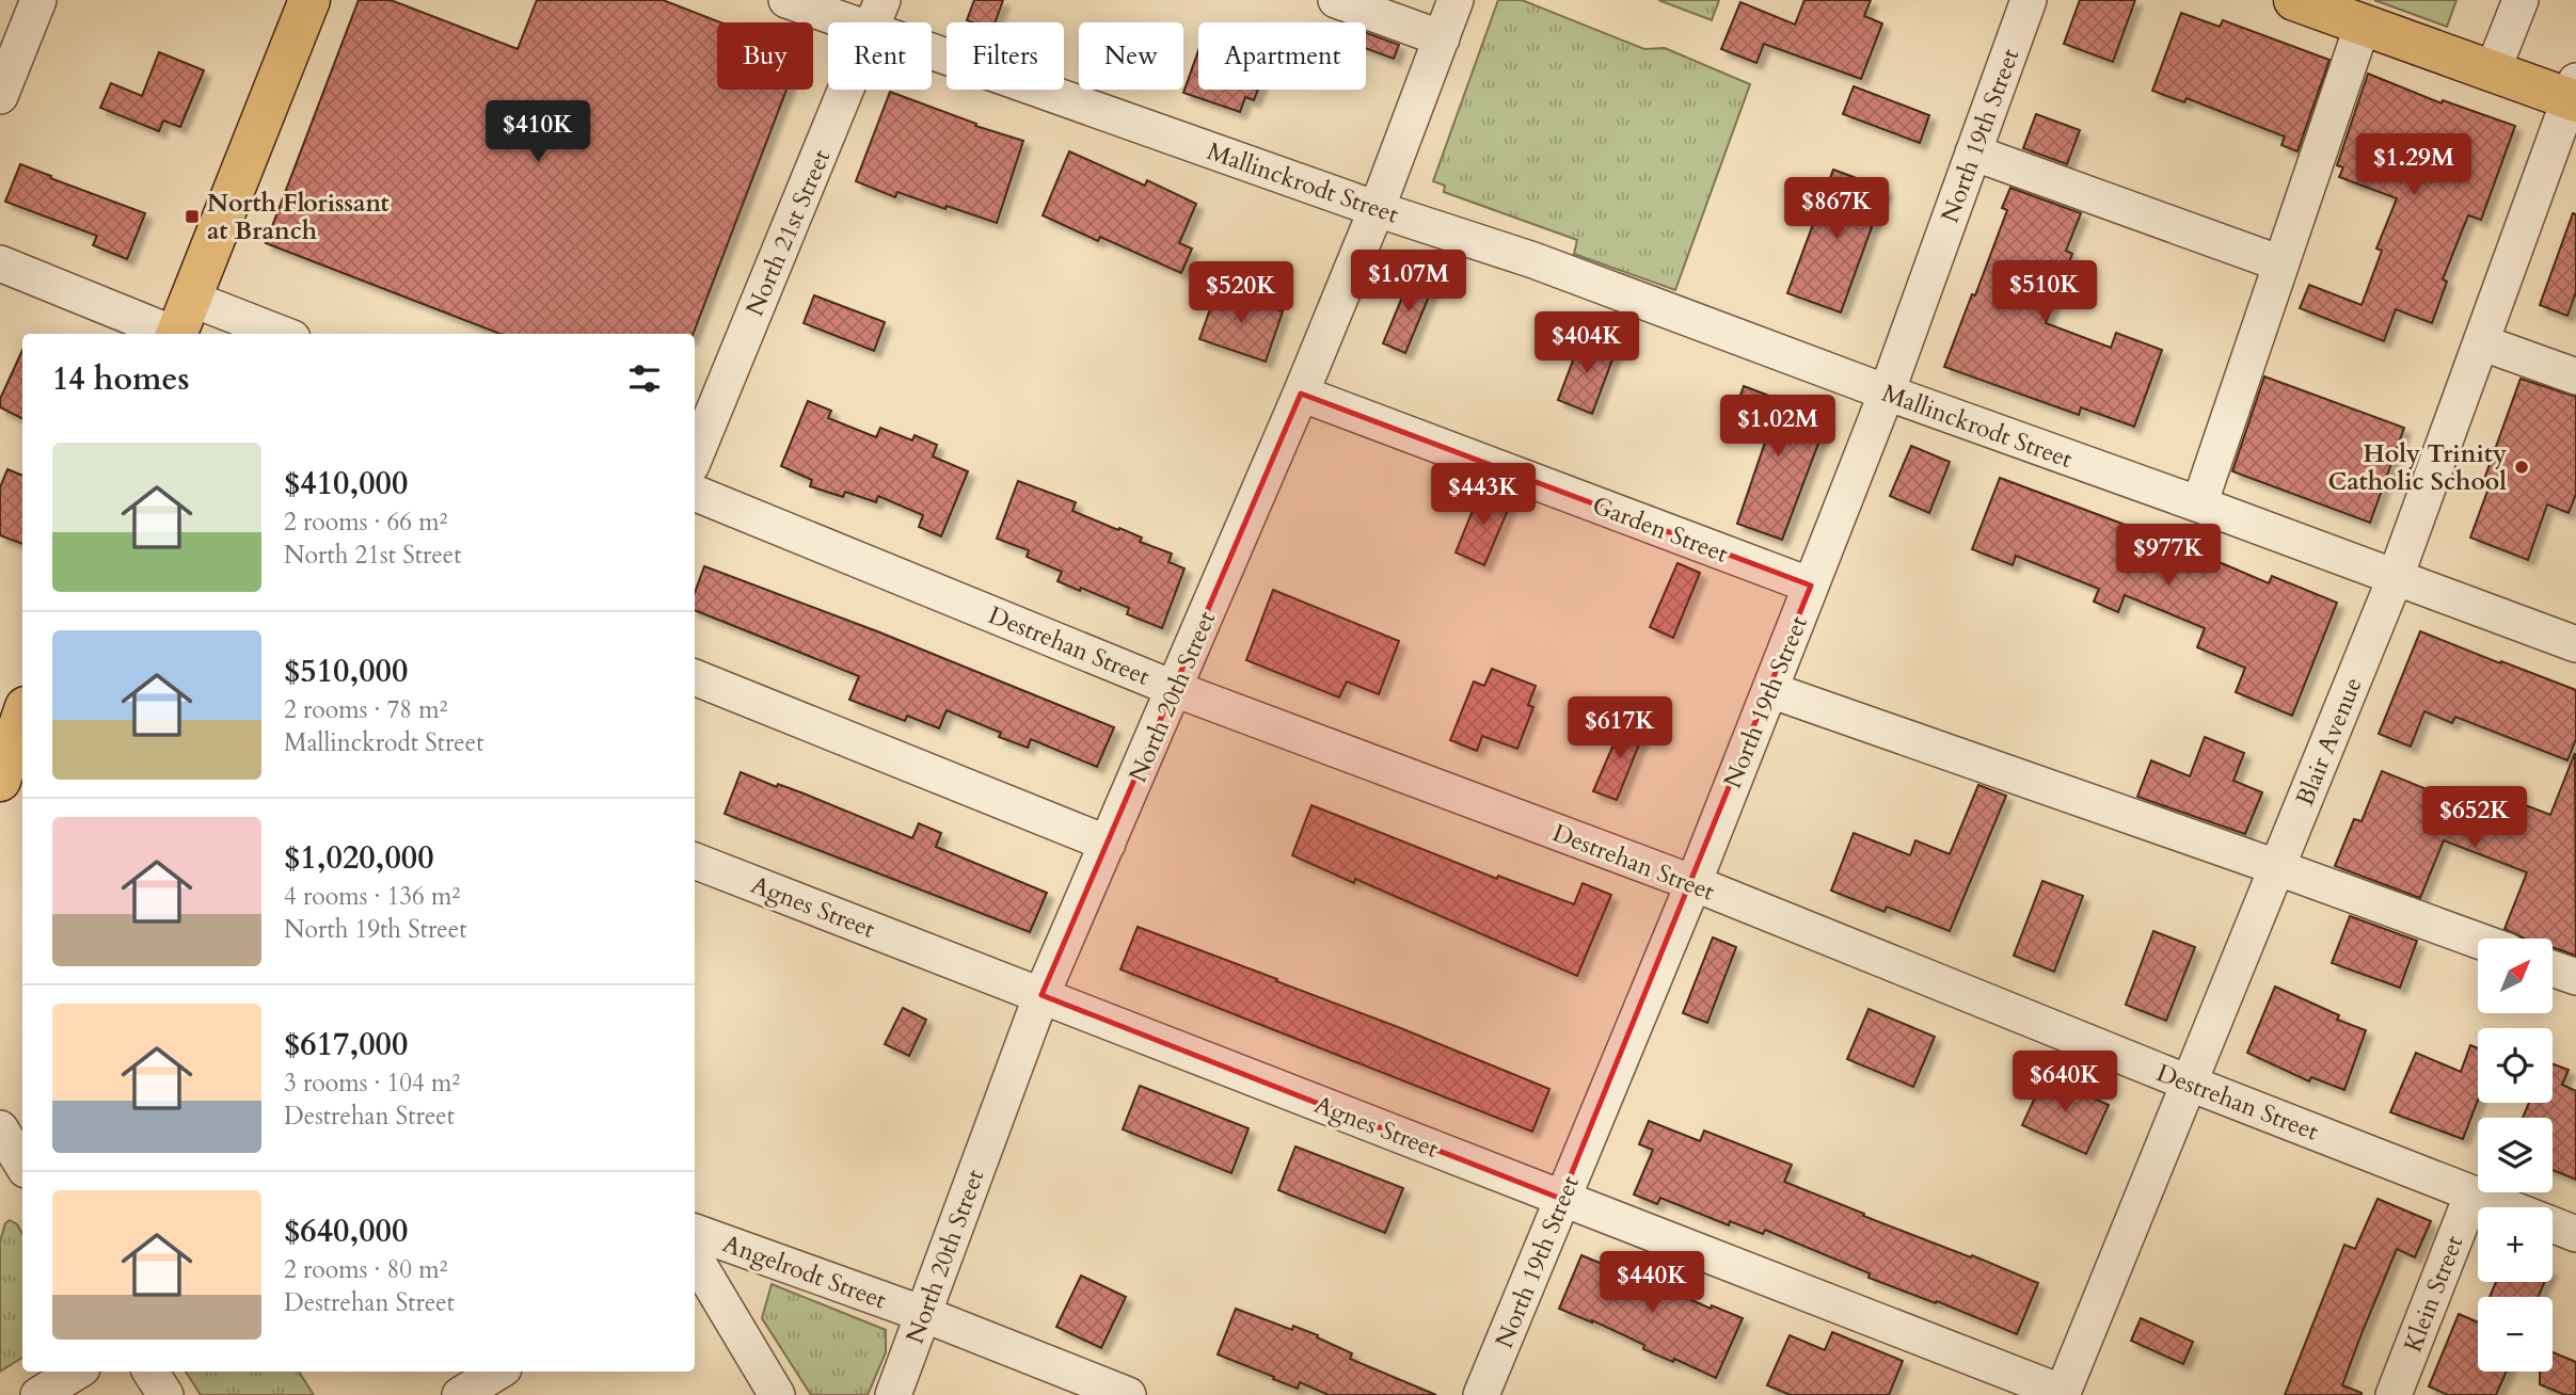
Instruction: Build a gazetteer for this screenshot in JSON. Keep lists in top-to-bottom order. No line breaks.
{"streets":{"street":["North 19th Street","Mallinckrodt Street","North 21st Street","Garden Street","Destrehan Street","North 20th Street","Blair Avenue","Agnes Street","Angelrodt Street","Klein Street"]},"crossings":[["North 19th Street","Mallinckrodt Street"],["North 19th Street","Garden Street"],["North 19th Street","Destrehan Street"],["North 19th Street","Agnes Street"],["Mallinckrodt Street","North 21st Street"],["Mallinckrodt Street","North 20th Street"],["Mallinckrodt Street","Blair Avenue"],["Garden Street","North 20th Street"],["Destrehan Street","North 20th Street"],["Destrehan Street","Blair Avenue"],["Destrehan Street","Klein Street"],["North 20th Street","Agnes Street"],["North 20th Street","Angelrodt Street"],["Blair Avenue","Agnes Street"]],"places":{"transit":["North Florissant at Branch"],"other":["Holy Trinity Catholic School"]},"north":"top right","page":{"chip":["Buy","Rent","Filters","New","Apartment"],"price":["$410K","$1.29M","$867K","$1.07M","$510K","$520K","$404K","$1.02M","$443K","$977K","$617K","$652K","$640K","$440K"],"heading":"14 homes","list":[{"name":"$410,000","note":"2 rooms · 66 m² · North 21st Street"},{"name":"$510,000","note":"2 rooms · 78 m² · Mallinckrodt Street"},{"name":"$1,020,000","note":"4 rooms · 136 m² · North 19th Street"},{"name":"$617,000","note":"3 rooms · 104 m² · Destrehan Street"},{"name":"$640,000","note":"2 rooms · 80 m² · Destrehan Street"}],"map_buttons":["+","−"]}}
